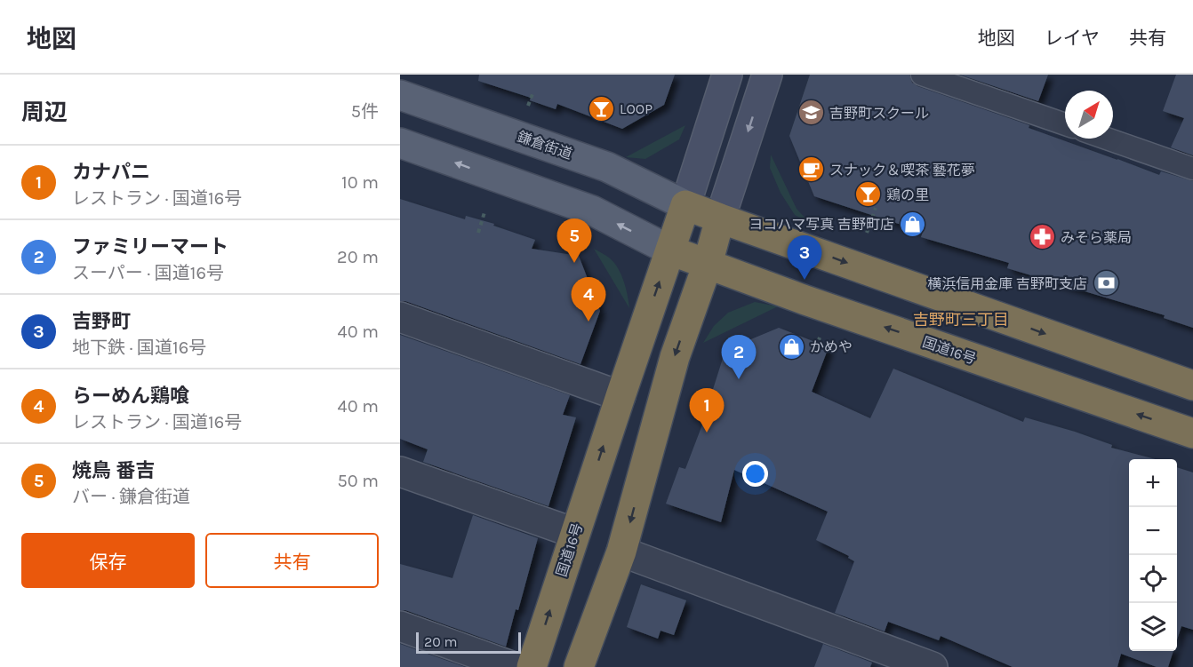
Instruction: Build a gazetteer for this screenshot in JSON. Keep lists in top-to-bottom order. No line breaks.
{"streets":{"highway":["国道16号"],"main road":["鎌倉街道"]},"crossings":[["鎌倉街道","国道16号"]],"districts":["吉野町三丁目"],"places":{"bar":["LOOP","鶏の里"],"school or university":["吉野町スクール"],"cafe":["スナック＆喫茶 藝花夢"],"shop":["ヨコハマ写真 吉野町店","かめや"],"pharmacy":["みそら薬局"],"bank":["横浜信用金庫 吉野町支店"]},"scale_bar":"20 m","north":"top right","page":{"header":"地図","nav":["地図","レイヤ","共有"],"heading":["周辺","5件"],"list":[{"mark":"1","name":"カナパニ","note":"レストラン · 国道16号","value":"10 m"},{"mark":"2","name":"ファミリーマート","note":"スーパー · 国道16号","value":"20 m"},{"mark":"3","name":"吉野町","note":"地下鉄 · 国道16号","value":"40 m"},{"mark":"4","name":"らーめん鶏喰","note":"レストラン · 国道16号","value":"40 m"},{"mark":"5","name":"焼鳥 番吉","note":"バー · 鎌倉街道","value":"50 m"}],"pins":["5","3","4","2","1"],"map_buttons":["+","−"],"buttons":["保存","共有"],"scale":"20 m"}}
